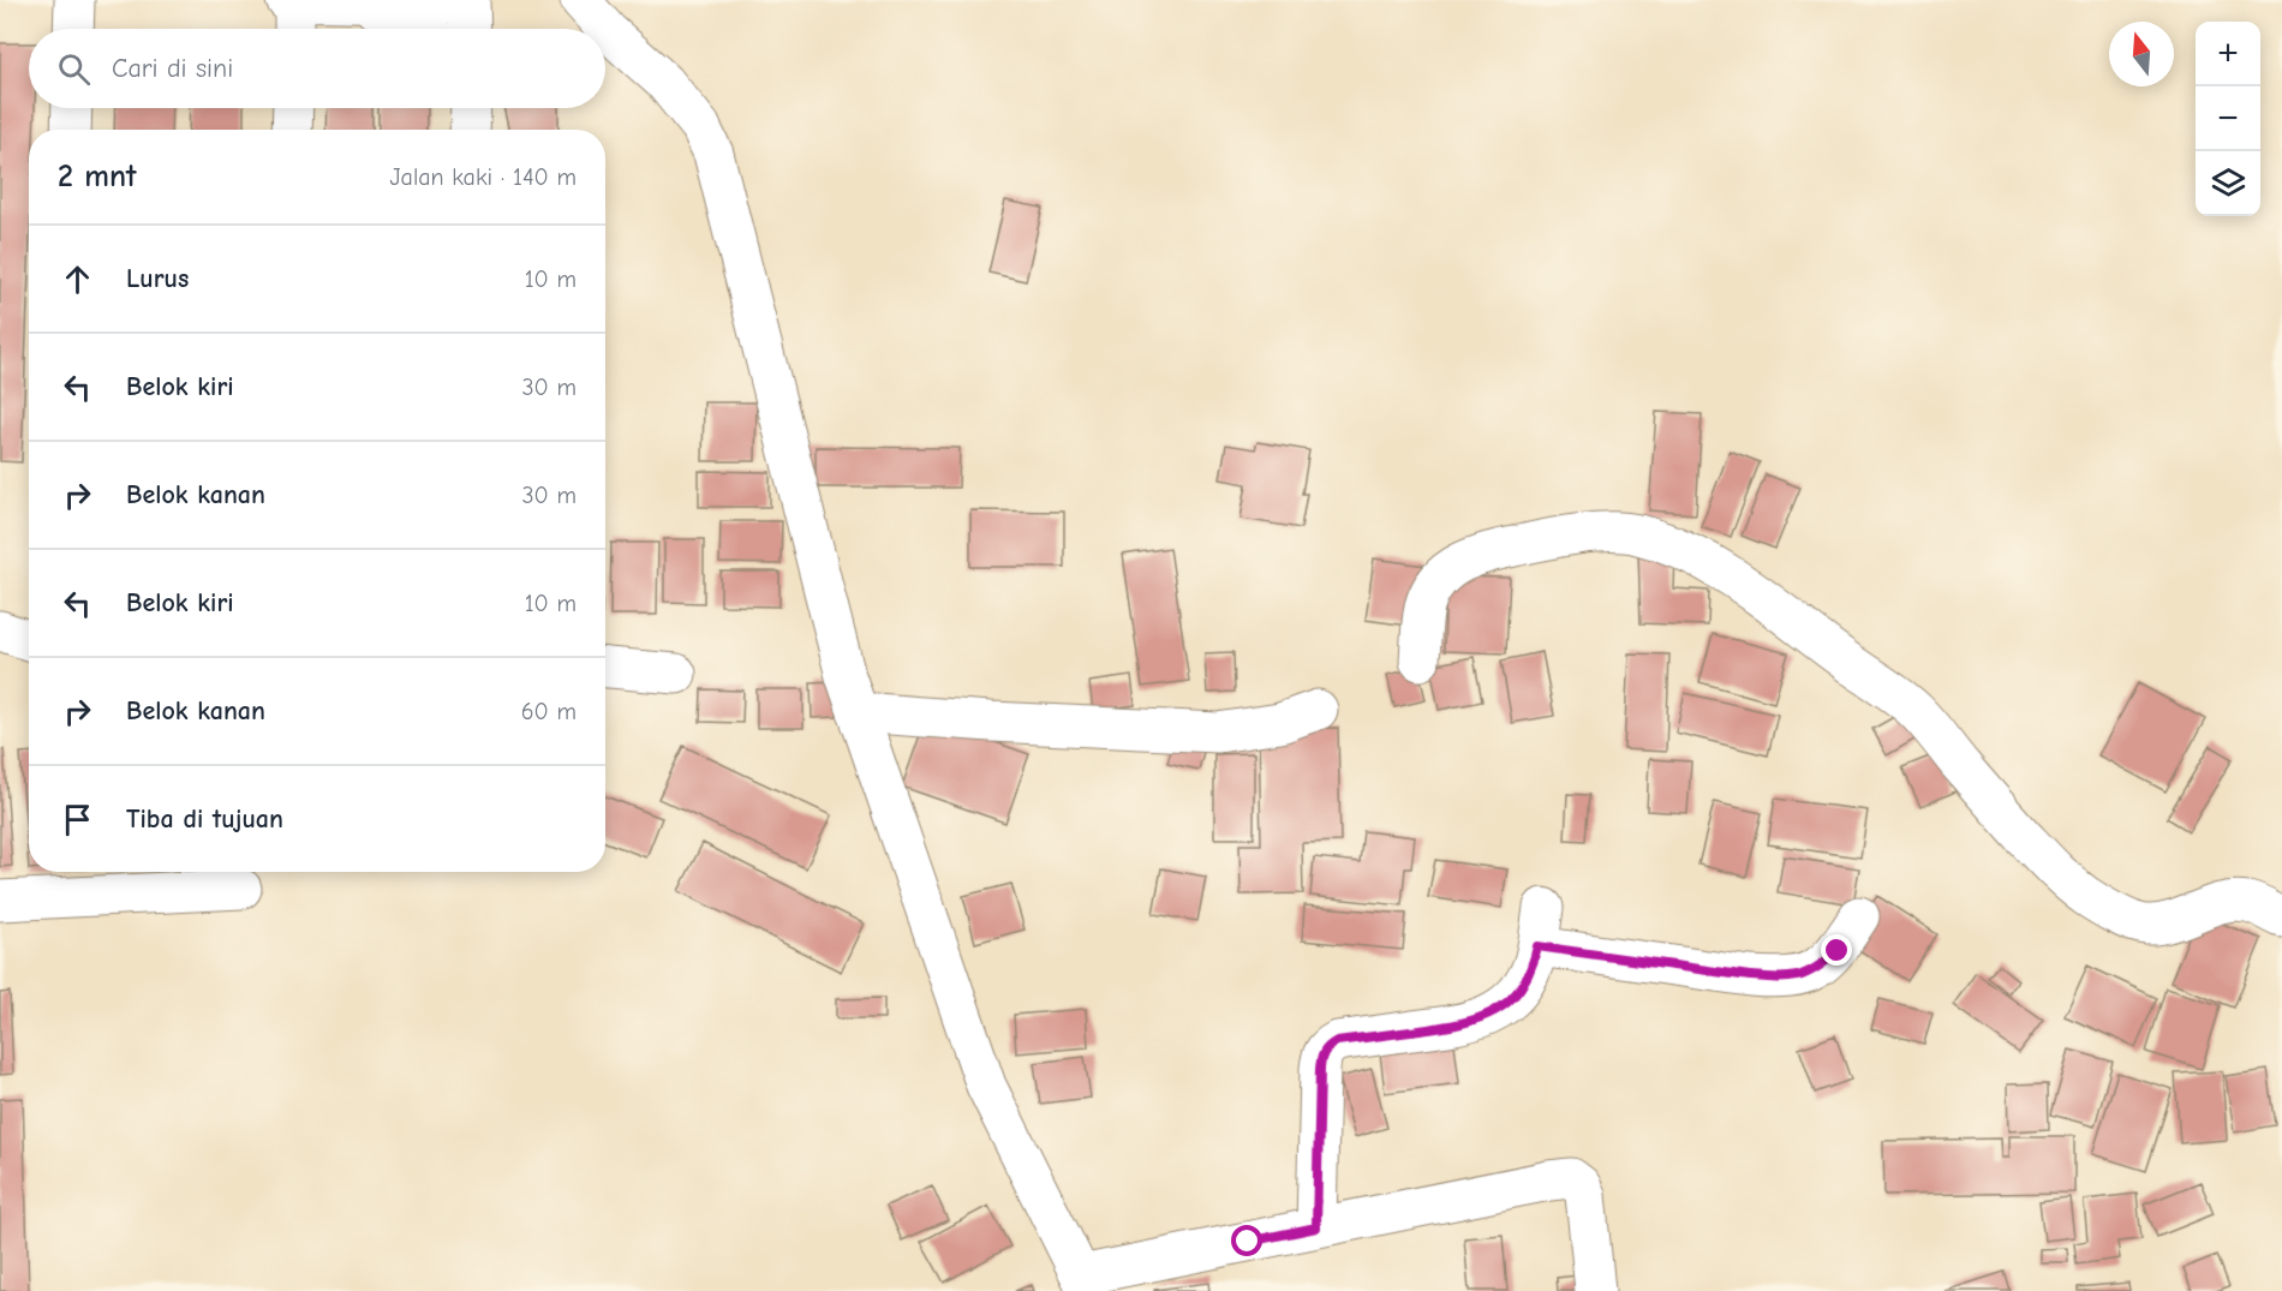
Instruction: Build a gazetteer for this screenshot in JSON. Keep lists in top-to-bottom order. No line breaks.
{"north":"top","page":{"map_buttons":["+","−"],"search":"Cari di sini","heading":["2 mnt","Jalan kaki · 140 m"],"list":[["Lurus","10 m"],["Belok kiri","30 m"],["Belok kanan","30 m"],["Belok kiri","10 m"],["Belok kanan","60 m"],"Tiba di tujuan"]}}
